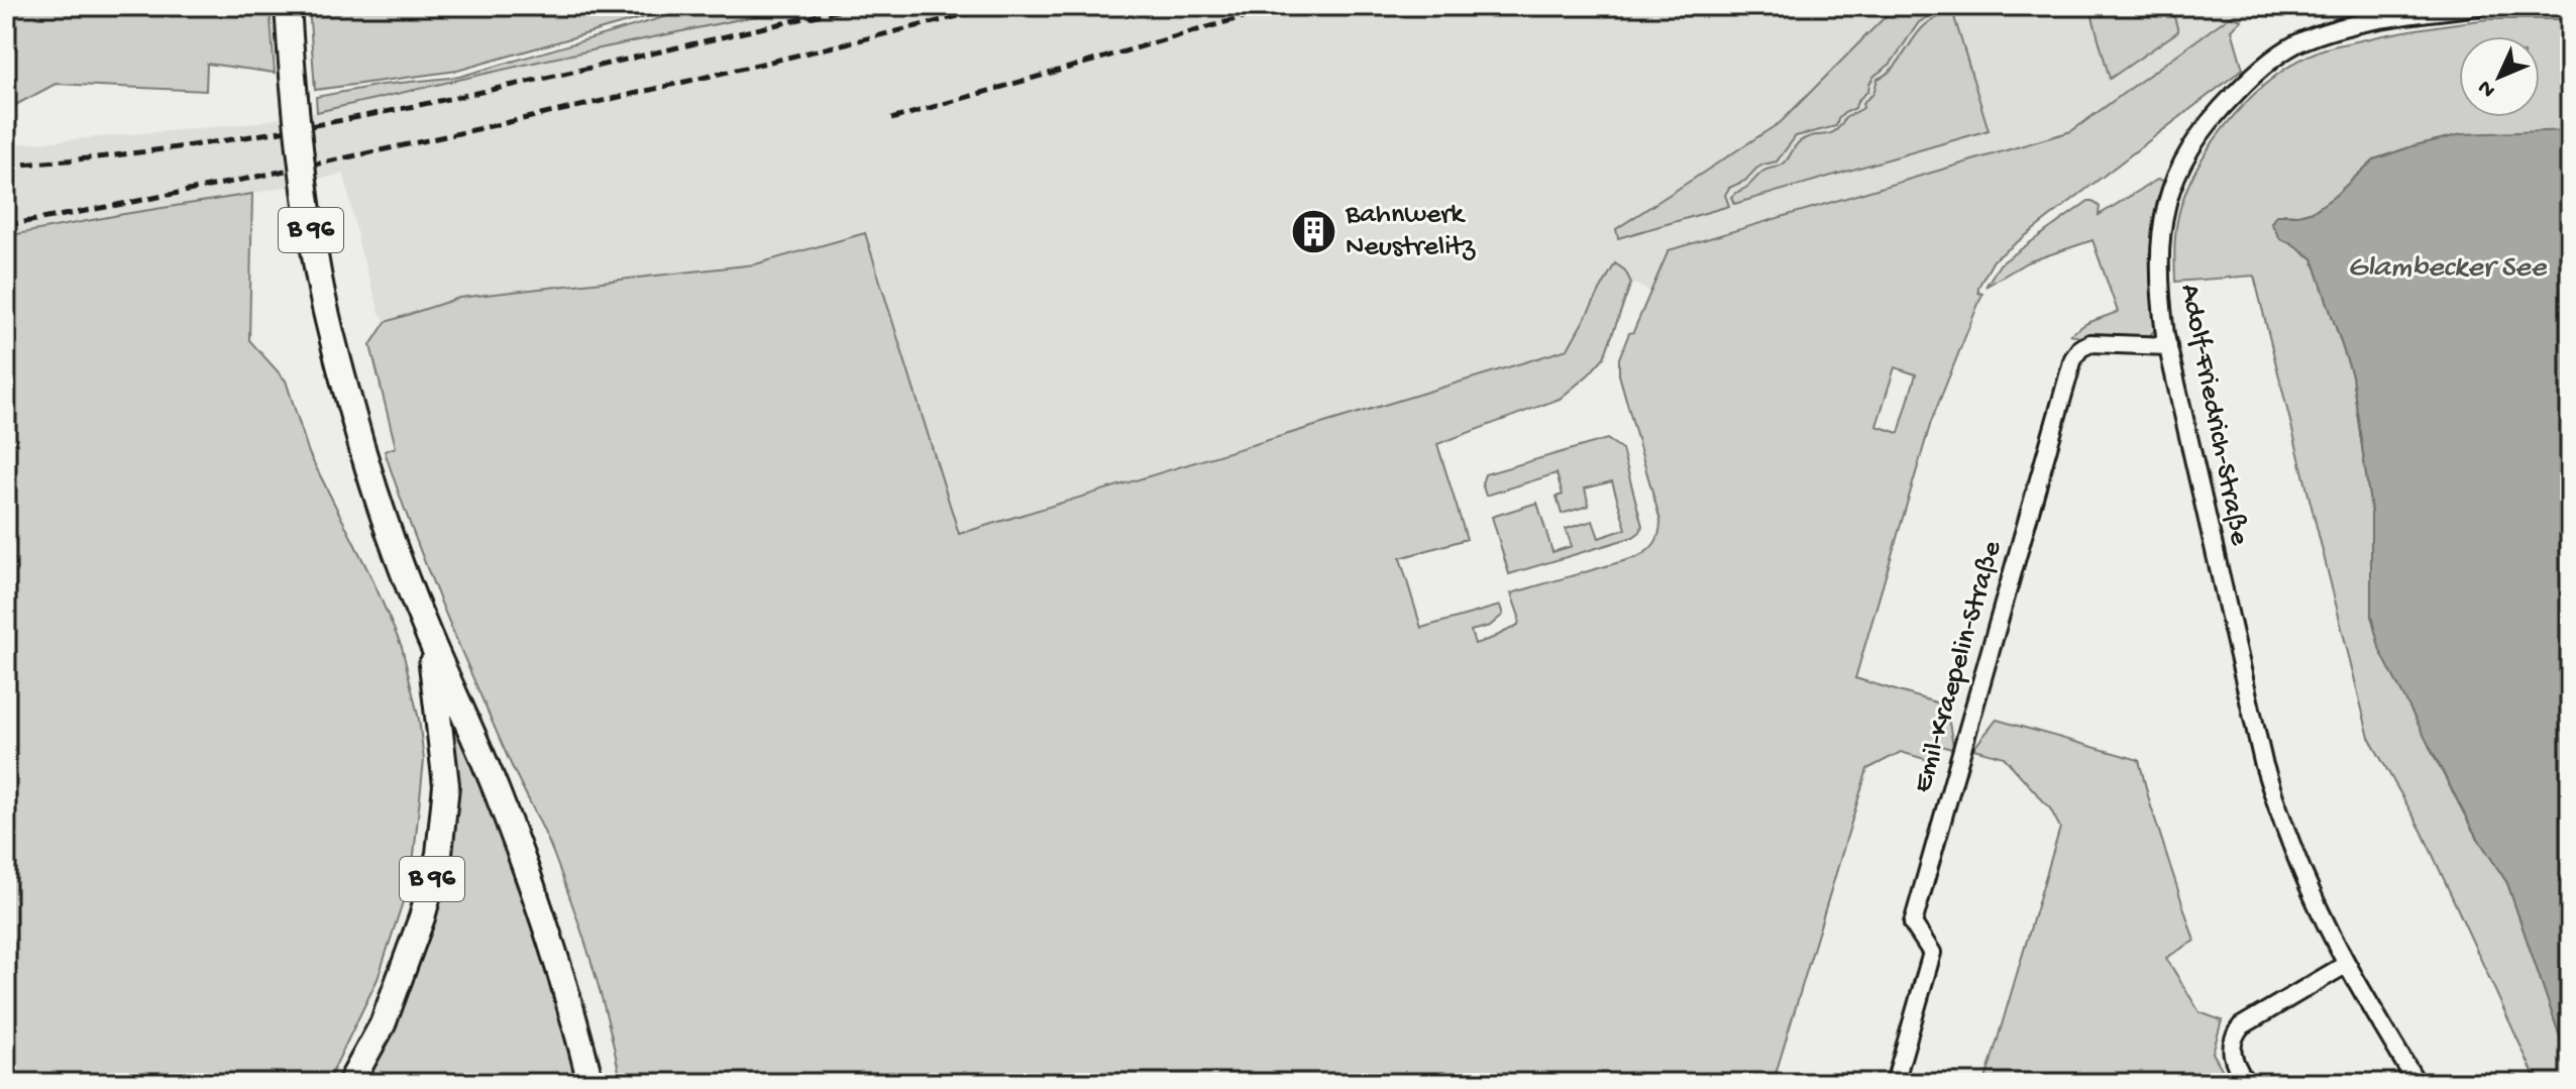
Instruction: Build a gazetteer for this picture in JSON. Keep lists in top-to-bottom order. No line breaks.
{"streets":{"main road":["B 96"],"street":["Adolf-Friedrich-Straße","Emil-Kraepelin-Straße"]},"crossings":[["Adolf-Friedrich-Straße","Emil-Kraepelin-Straße"]],"water":["Glambecker See"],"places":{"building":["Bahnwerk Neustrelitz"]},"north":"bottom left"}
